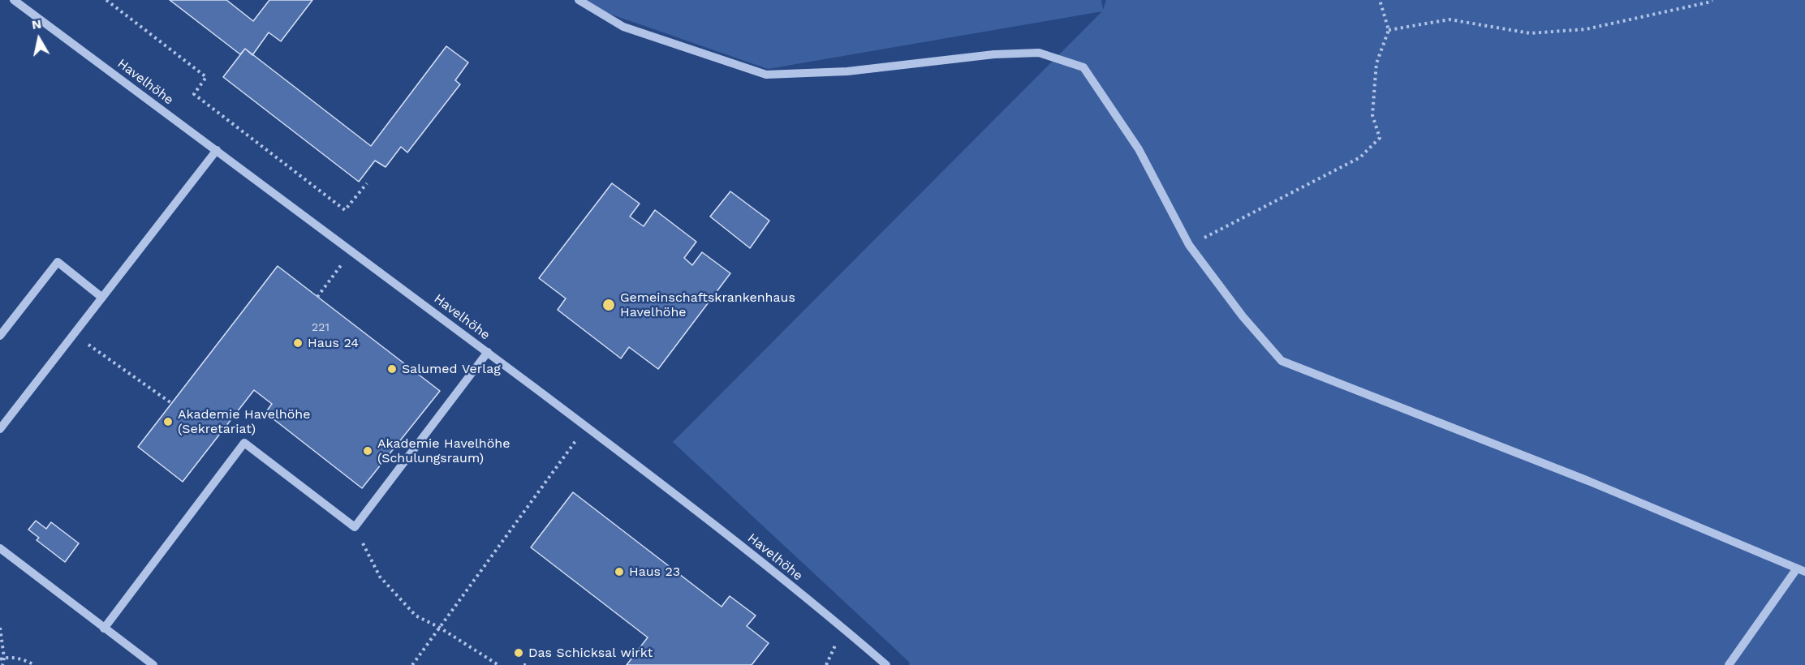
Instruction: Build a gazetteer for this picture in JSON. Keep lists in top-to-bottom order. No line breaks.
{"streets":{"lane":["Havelhöhe"]},"places":["Gemeinschaftskrankenhaus Havelhöhe","Haus 24","Salumed Verlag","Akademie Havelhöhe (Sekretariat)","Akademie Havelhöhe (Schulungsraum)","Haus 23","Das Schicksal wirkt"],"house_numbers":["221"],"north":"top"}
